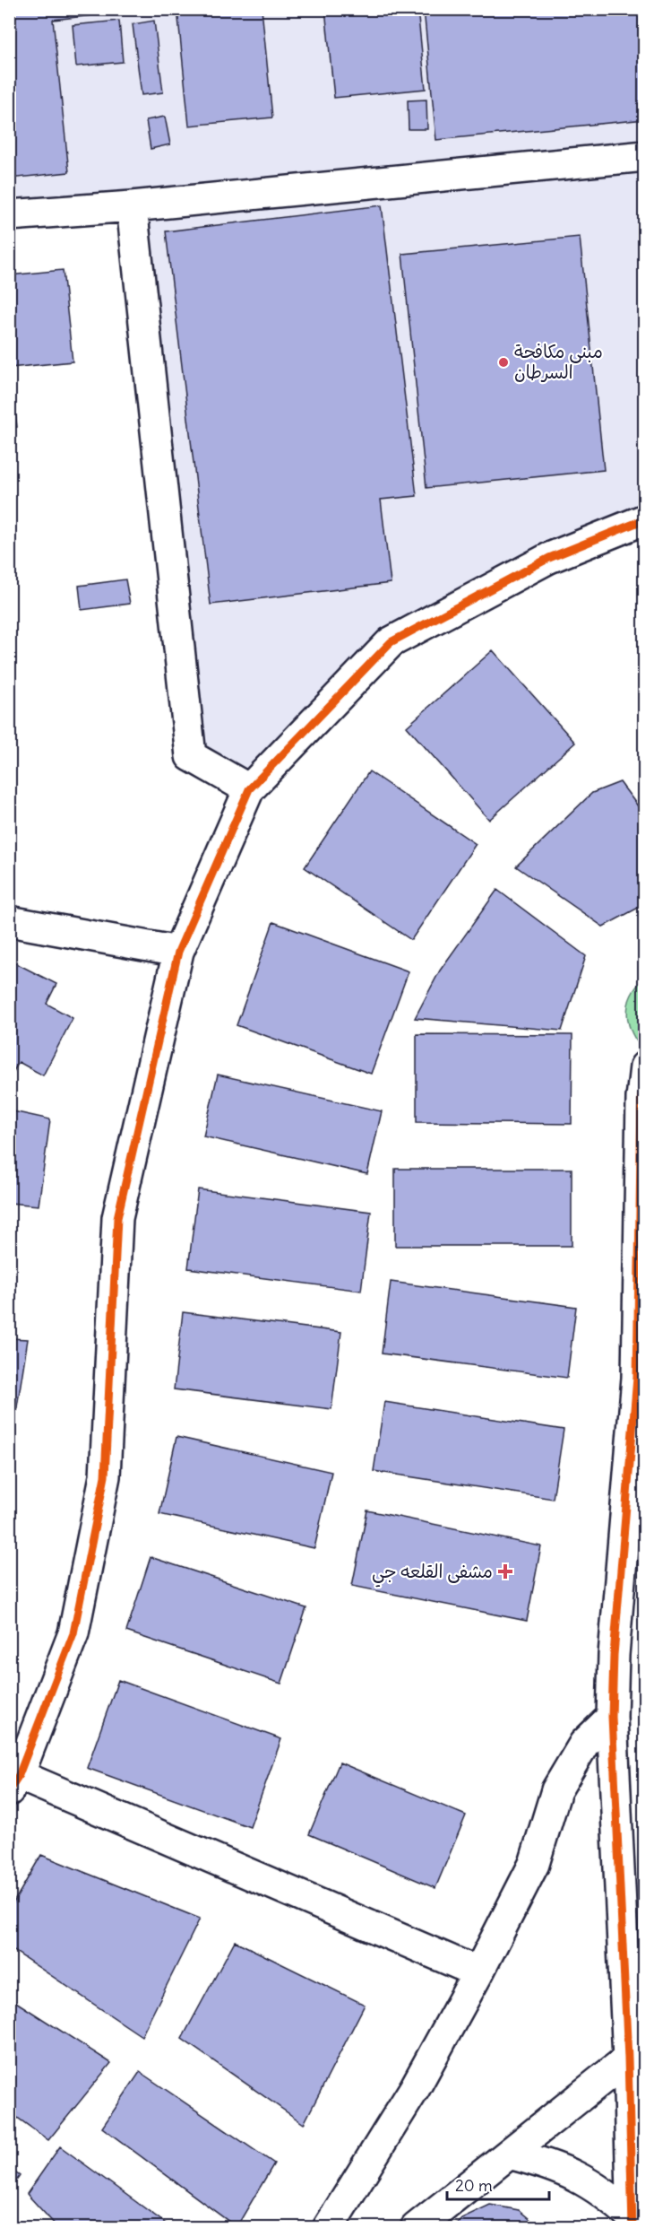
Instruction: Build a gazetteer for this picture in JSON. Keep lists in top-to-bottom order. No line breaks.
{"places":{"other":["مبنى مكافحة السرطان"],"health":["مشفى القلعه جي"]},"scale_bar":"20 m"}
